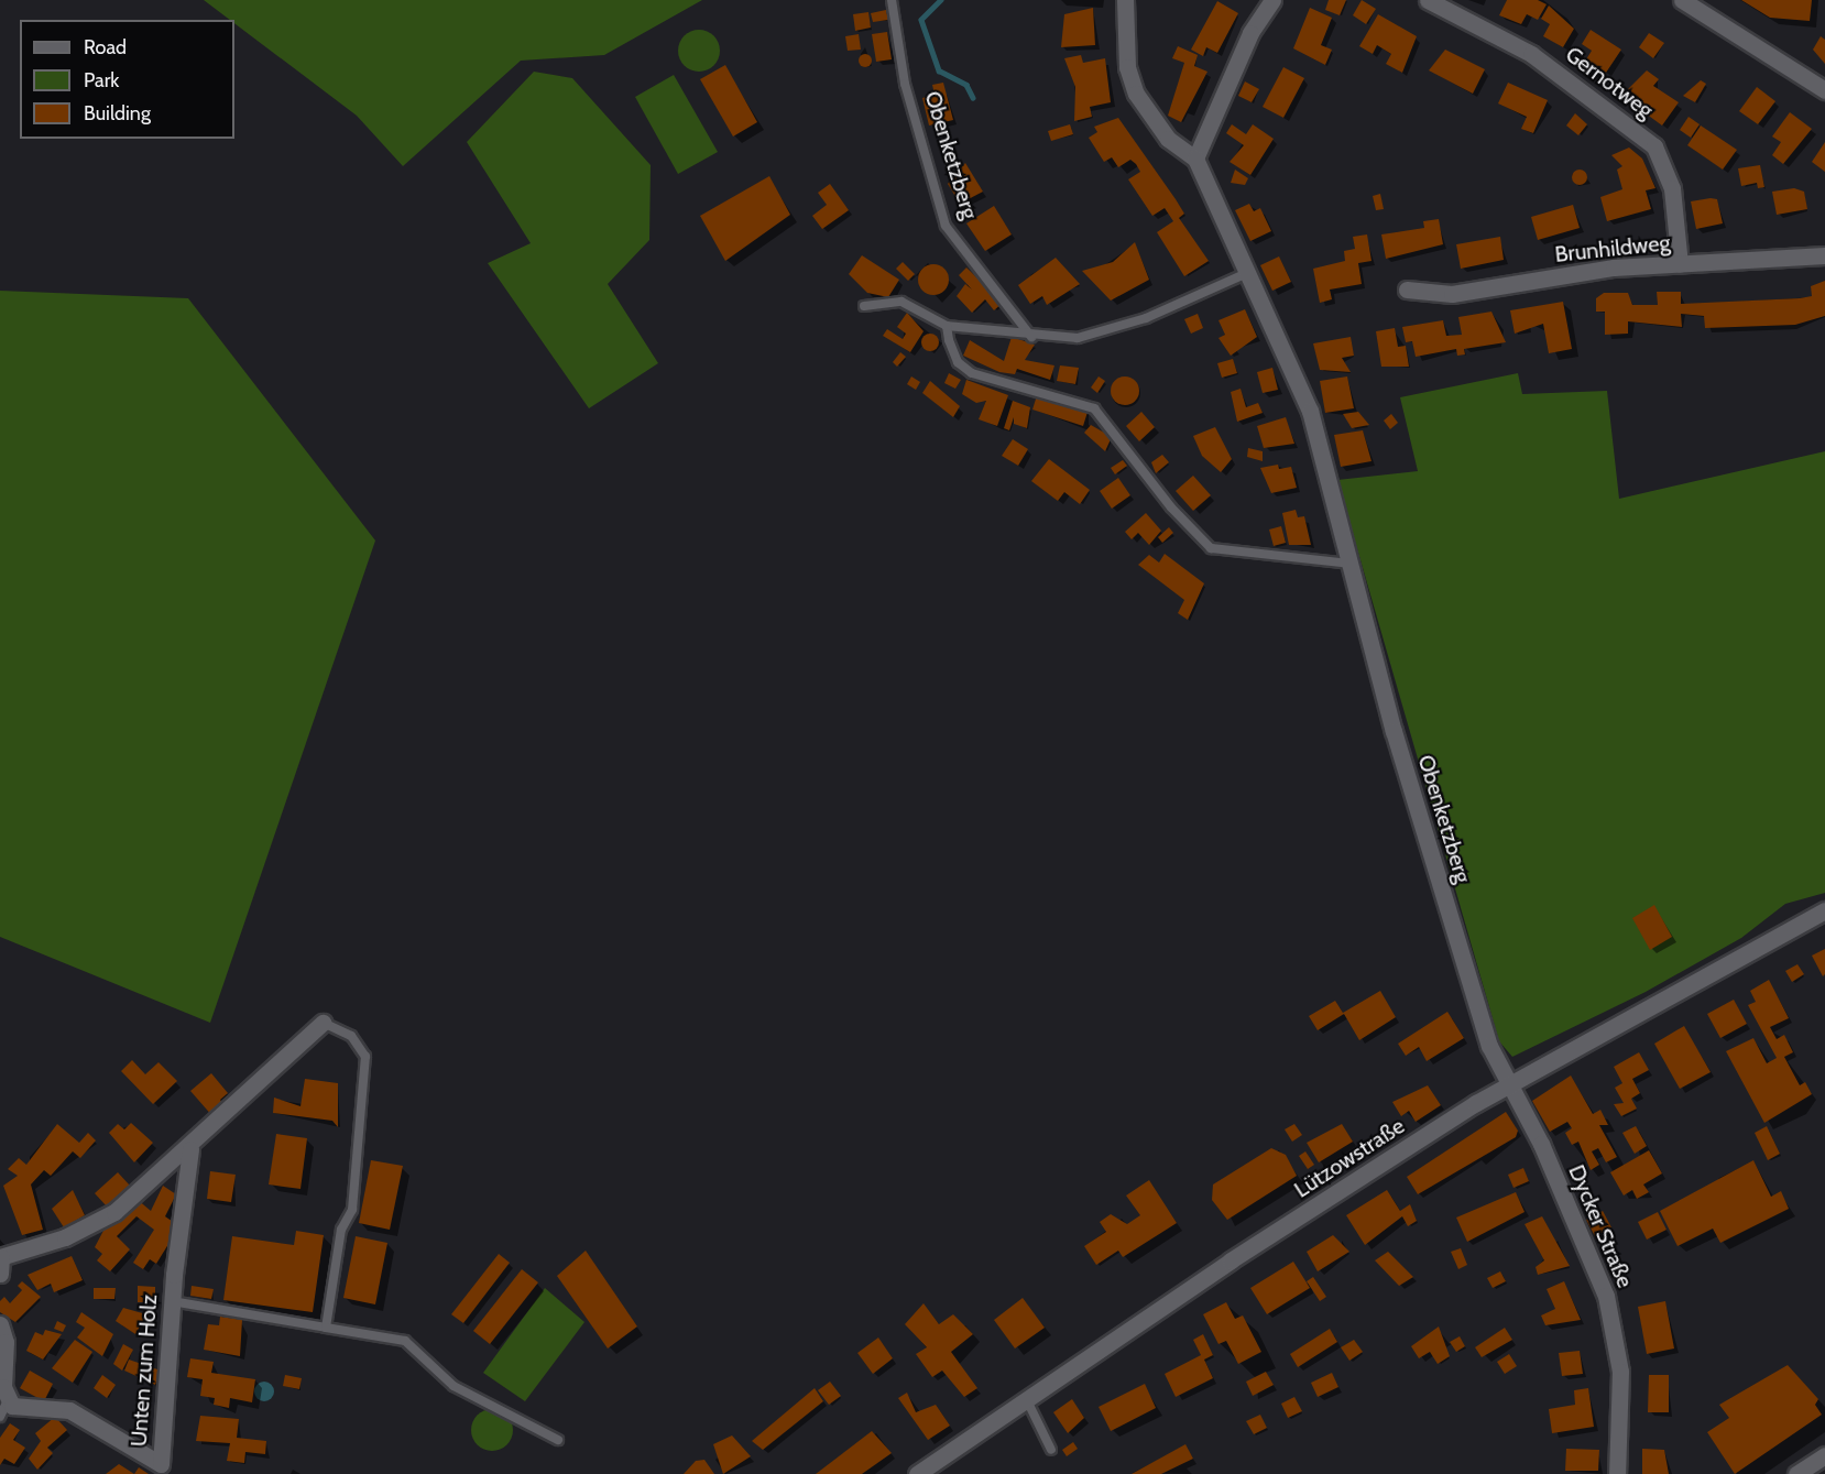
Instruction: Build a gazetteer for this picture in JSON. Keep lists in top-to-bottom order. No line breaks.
{"streets":{"street":["Gernotweg","Obenketzberg","Brunhildweg","Lützowstraße","Dycker Straße","Unten zum Holz"]},"crossings":[["Gernotweg","Brunhildweg"],["Obenketzberg","Lützowstraße"],["Obenketzberg","Dycker Straße"],["Lützowstraße","Dycker Straße"]],"legend":["Road","Park","Building"]}
